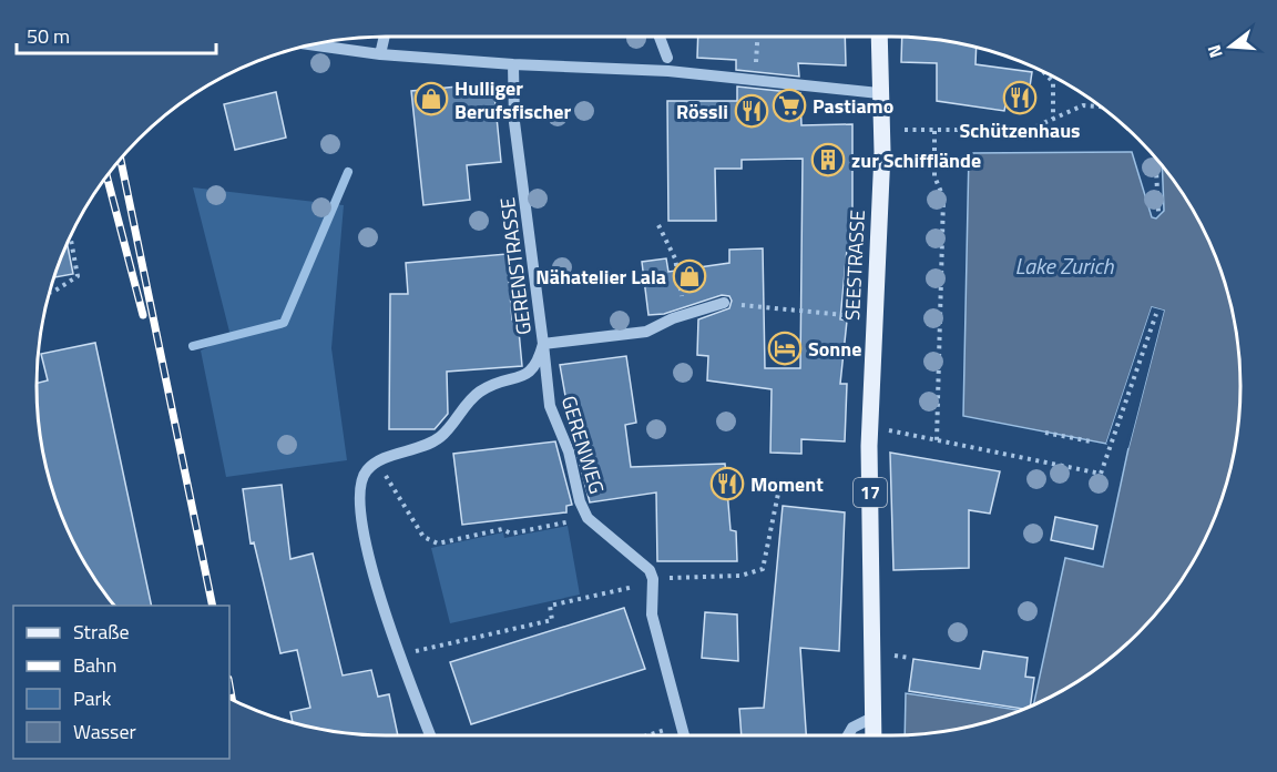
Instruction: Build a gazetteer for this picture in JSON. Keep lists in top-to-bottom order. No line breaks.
{"streets":{"main road":["SEESTRASSE","17"],"street":["GERENSTRASSE","GERENWEG"]},"crossings":[["GERENSTRASSE","GERENWEG"]],"water":["Lake Zurich"],"places":{"restaurant":["Schützenhaus","Rössli","Moment"],"shop":["Hulliger Berufsfischer","Nähatelier Lala"],"supermarket":["Pastiamo"],"building":["zur Schifflände"],"hotel":["Sonne"]},"legend":["Straße","Bahn","Park","Wasser"],"scale_bar":"50 m","north":"left"}
